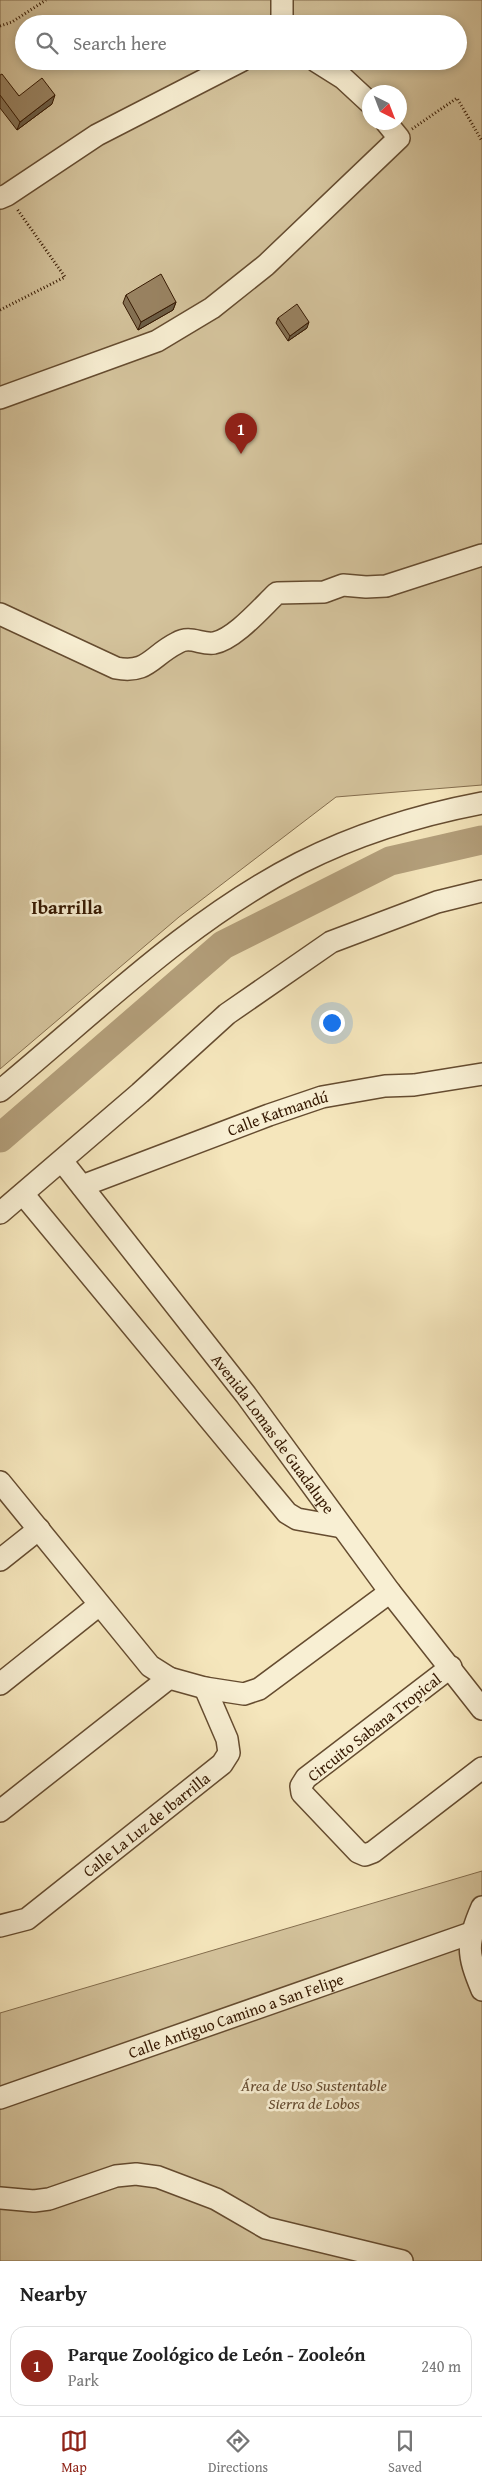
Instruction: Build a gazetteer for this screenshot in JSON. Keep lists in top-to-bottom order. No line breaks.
{"streets":{"street":["Calle Katmandú","Avenida Lomas de Guadalupe","Circuito Sabana Tropical","Calle La Luz de Ibarrilla","Calle Antiguo Camino a San Felipe"]},"crossings":[["Calle Katmandú","Avenida Lomas de Guadalupe"],["Avenida Lomas de Guadalupe","Circuito Sabana Tropical"]],"districts":["Ibarrilla"],"parks":["Área de Uso Sustentable Sierra de Lobos"],"north":"bottom right","page":{"search":"Search here","pins":"1","heading":"Nearby","list":[{"mark":"1","name":"Parque Zoológico de León - Zooleón","note":"Park","value":"240 m"}],"nav":["Map","Directions","Saved"]}}
